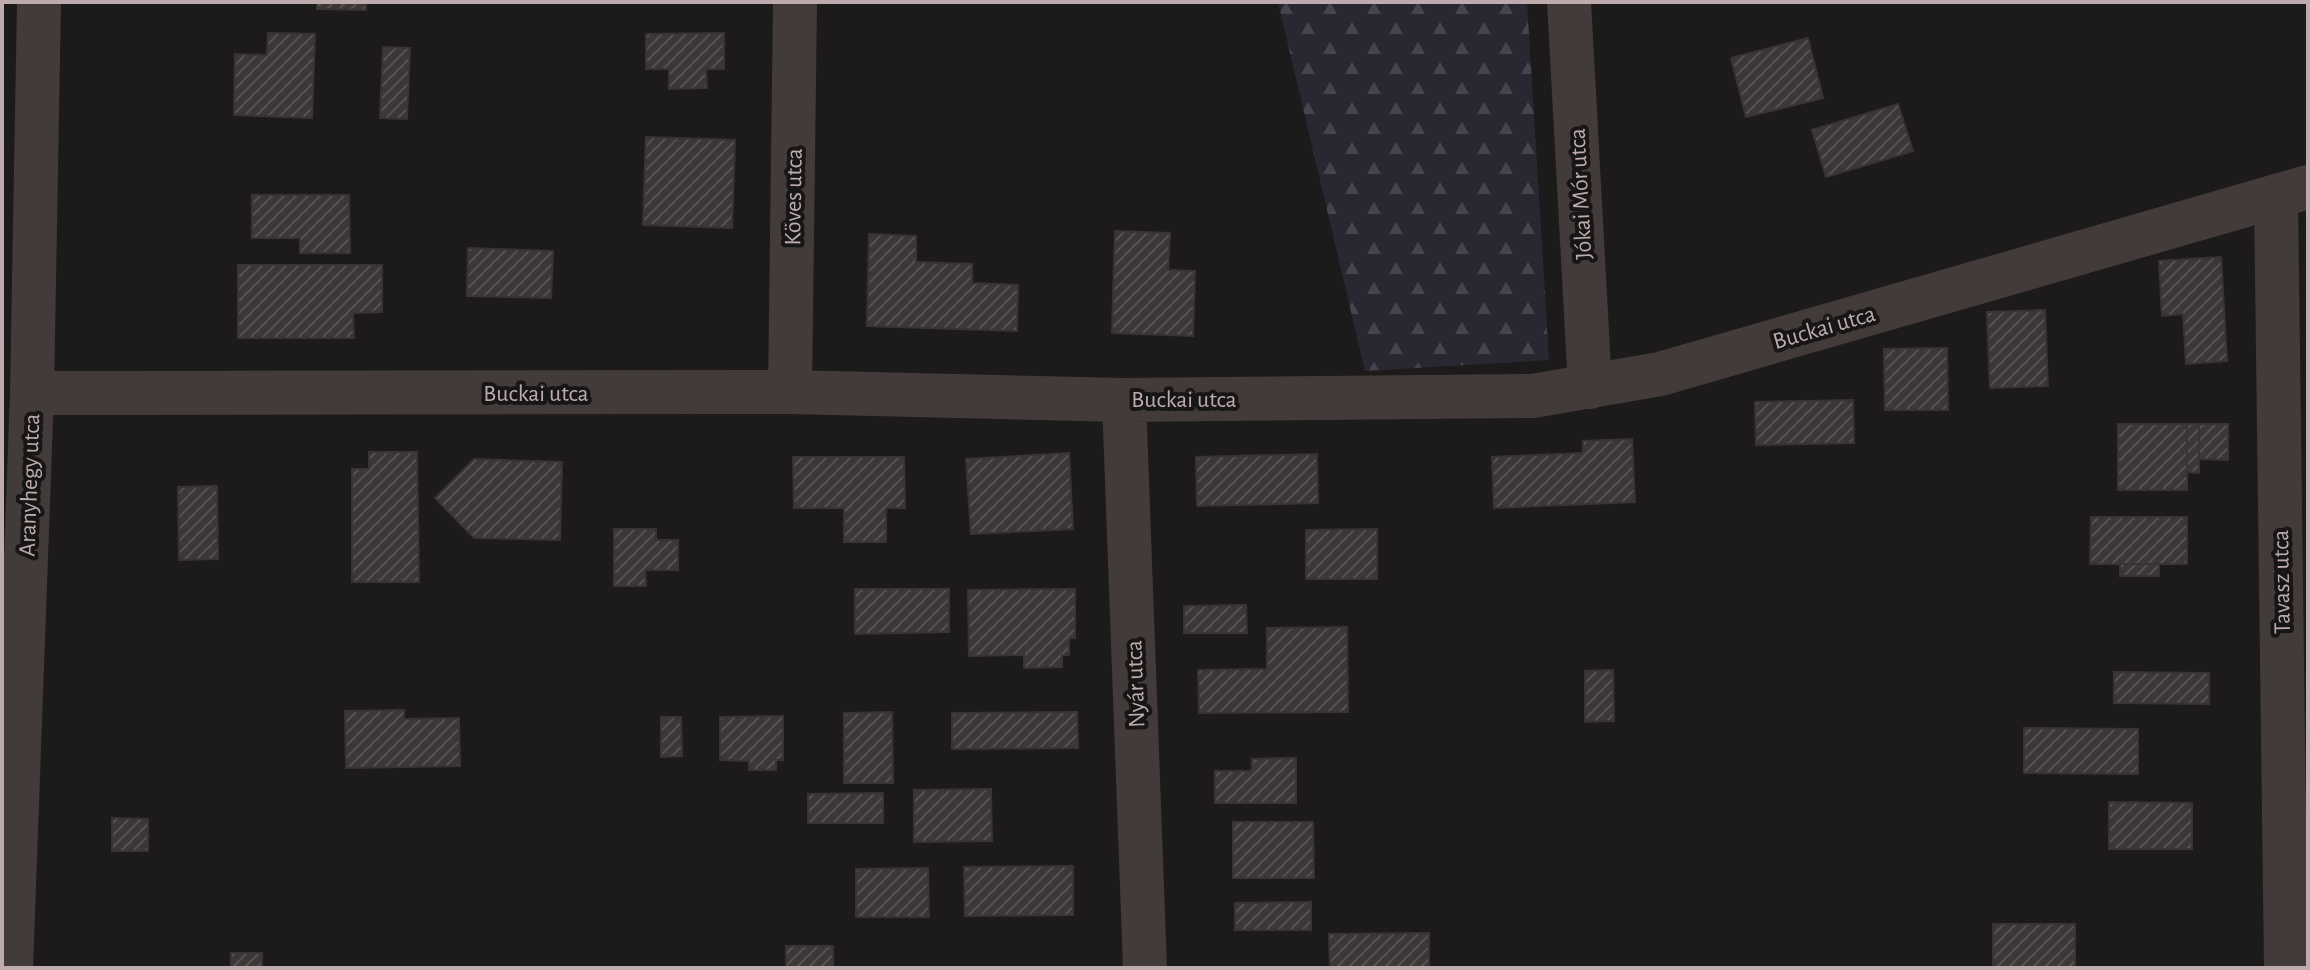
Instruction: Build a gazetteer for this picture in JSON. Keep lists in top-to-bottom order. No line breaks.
{"streets":{"street":["Jókai Mór utca","Köves utca","Buckai utca","Aranyhegy utca","Tavasz utca","Nyár utca"]},"crossings":[["Jókai Mór utca","Buckai utca"],["Köves utca","Buckai utca"],["Buckai utca","Aranyhegy utca"],["Buckai utca","Tavasz utca"],["Buckai utca","Nyár utca"]]}
